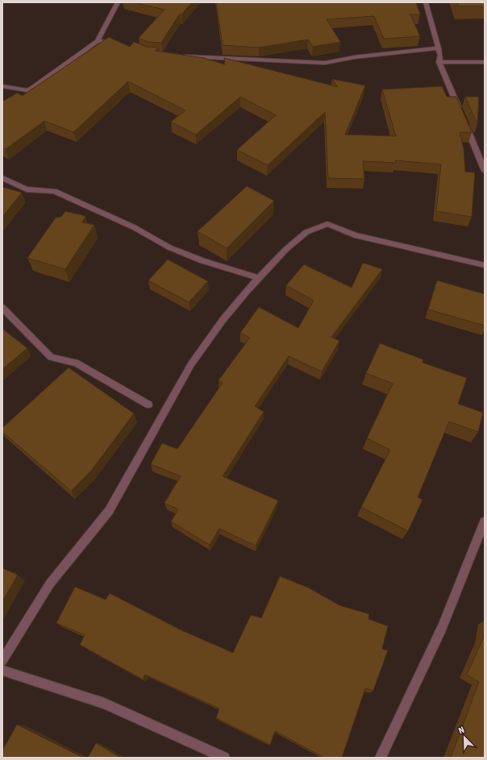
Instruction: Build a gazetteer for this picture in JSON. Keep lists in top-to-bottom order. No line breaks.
{"north":"top left"}
